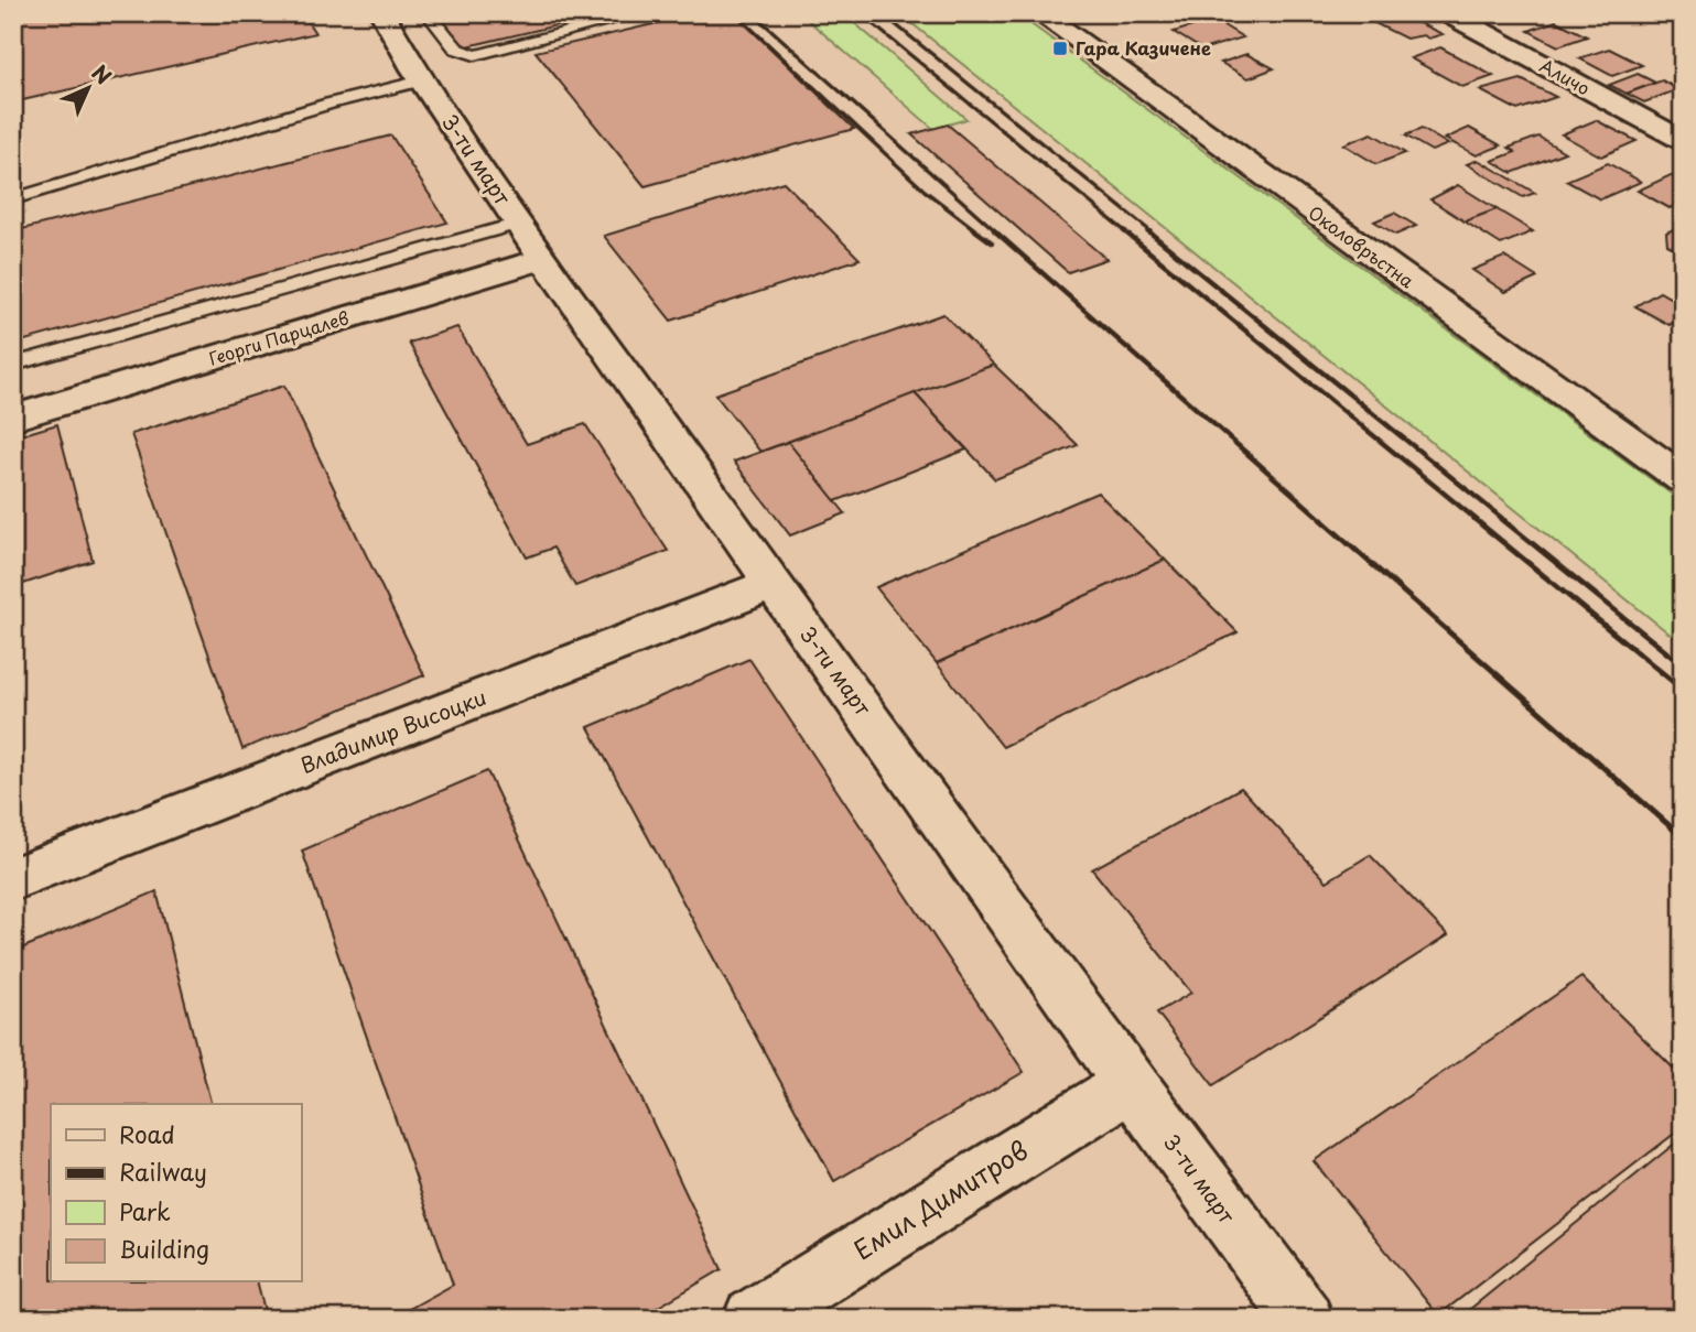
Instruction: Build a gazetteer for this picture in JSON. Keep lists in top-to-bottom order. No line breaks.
{"streets":{"street":["Аличо","3-ти март","Околовръстна","Георги Парцалев","Владимир Висоцки","Емил Димитров"]},"crossings":[["3-ти март","Георги Парцалев"],["3-ти март","Владимир Висоцки"],["3-ти март","Емил Димитров"]],"places":{"transit":["Гара Казичене"]},"legend":["Road","Railway","Park","Building"],"north":"top right"}
